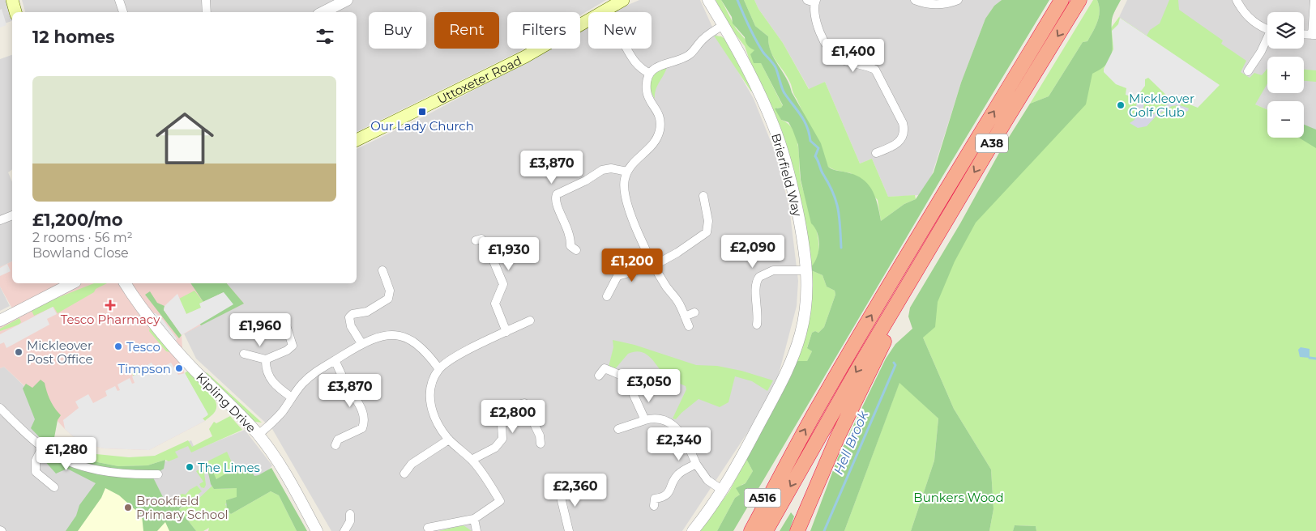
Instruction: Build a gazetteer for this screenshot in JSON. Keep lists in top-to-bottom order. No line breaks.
{"streets":{"highway":["A38","A516"],"main road":["Uttoxeter Road"],"street":["Brierfield Way","Kipling Drive"]},"crossings":[["A38","A516"]],"water":["Hell Brook"],"parks":["Bunkers Wood"],"places":{"other":["Mickleover Golf Club","Tesco","Mickleover Post Office","Timpson","The Limes","Brookfield Primary School"],"transit":["Our Lady Church"],"health":["Tesco Pharmacy"]},"page":{"map_buttons":["+","−"],"chip":["Buy","Rent","Filters","New"],"heading":"12 homes","price":["£1,400","£3,870","£2,090","£1,930","£1,200","£1,960","£3,050","£3,870","£2,800","£2,340","£1,280","£2,360"],"list":[{"name":"£1,200/mo","note":"2 rooms · 56 m² · Bowland Close"}]}}
